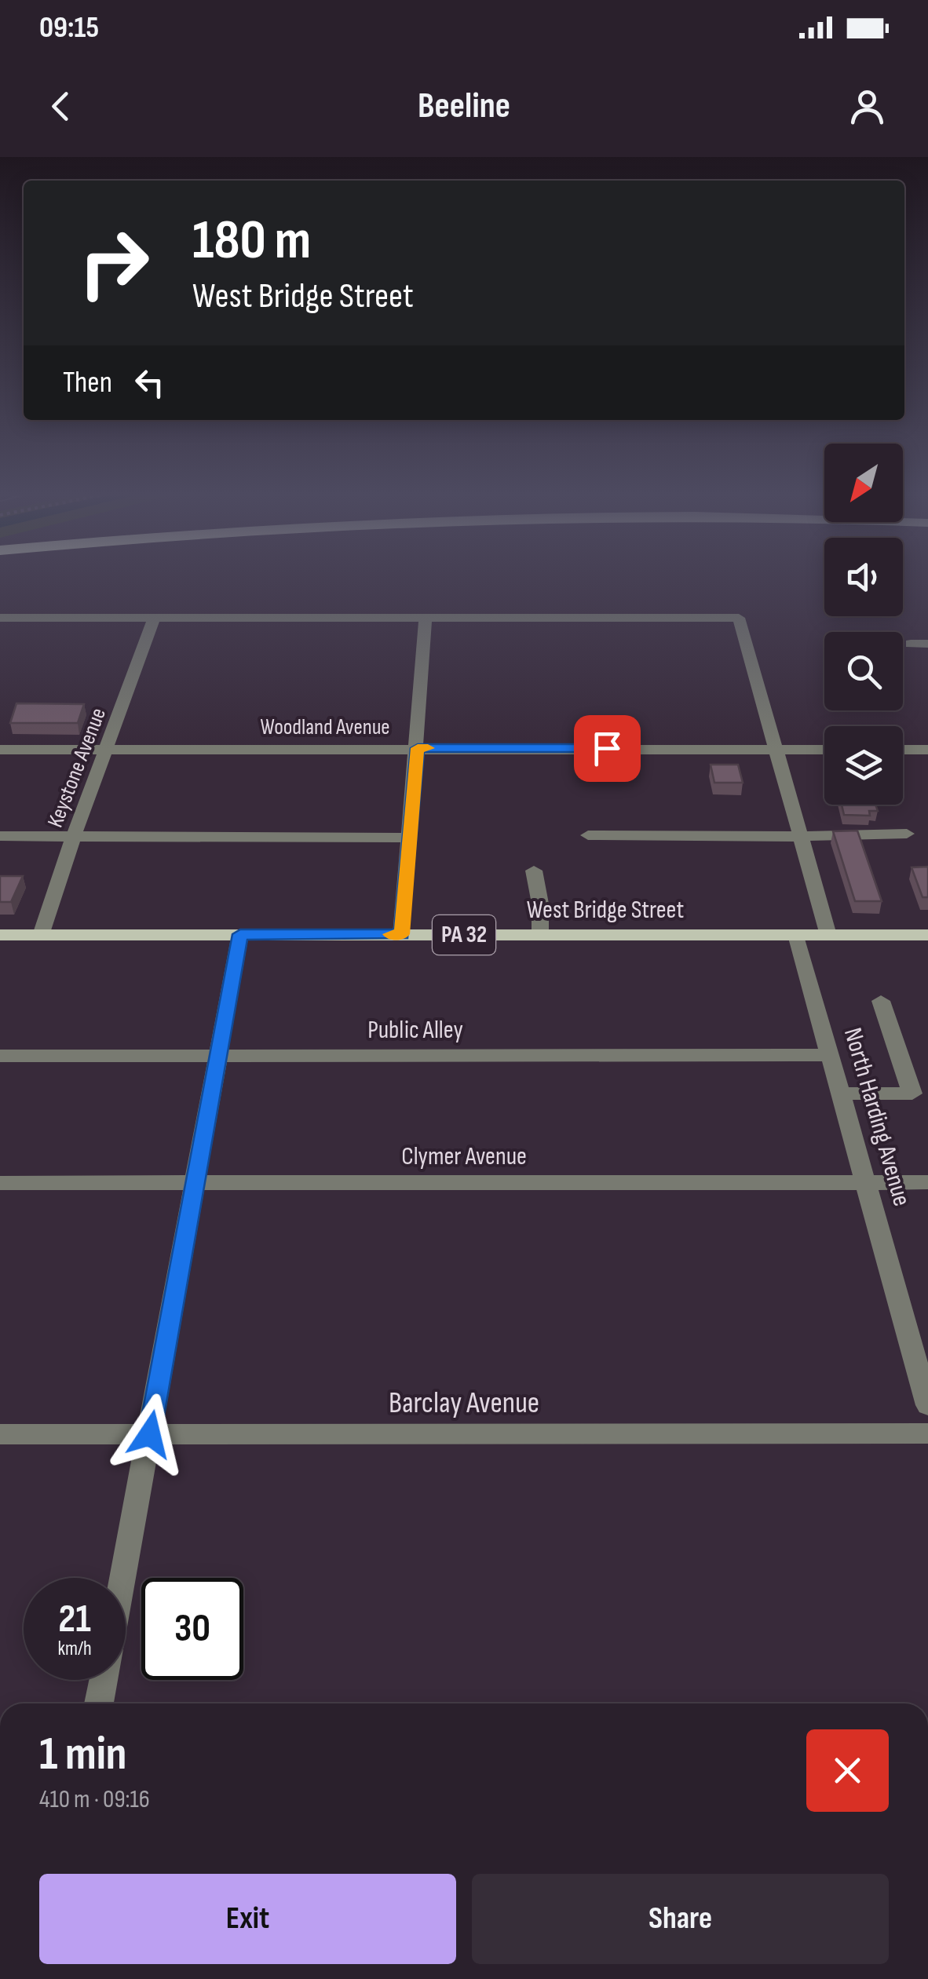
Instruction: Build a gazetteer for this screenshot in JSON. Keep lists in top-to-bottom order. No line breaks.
{"streets":{"main road":["West Bridge Street","PA 32"],"street":["Woodland Avenue","Keystone Avenue","Public Alley","North Harding Avenue","Clymer Avenue","Barclay Avenue"]},"crossings":[["Woodland Avenue","Keystone Avenue"],["Keystone Avenue","West Bridge Street"],["West Bridge Street","North Harding Avenue"],["Public Alley","North Harding Avenue"],["North Harding Avenue","Clymer Avenue"]],"north":"bottom left","page":{"status":"09:15","header":"Beeline","turn":["180 m","West Bridge Street"],"then":"Then","speed":"21 km/h","limit":"30","heading":["1 min","410 m · 09:16"],"buttons":["Exit","Share"]}}
